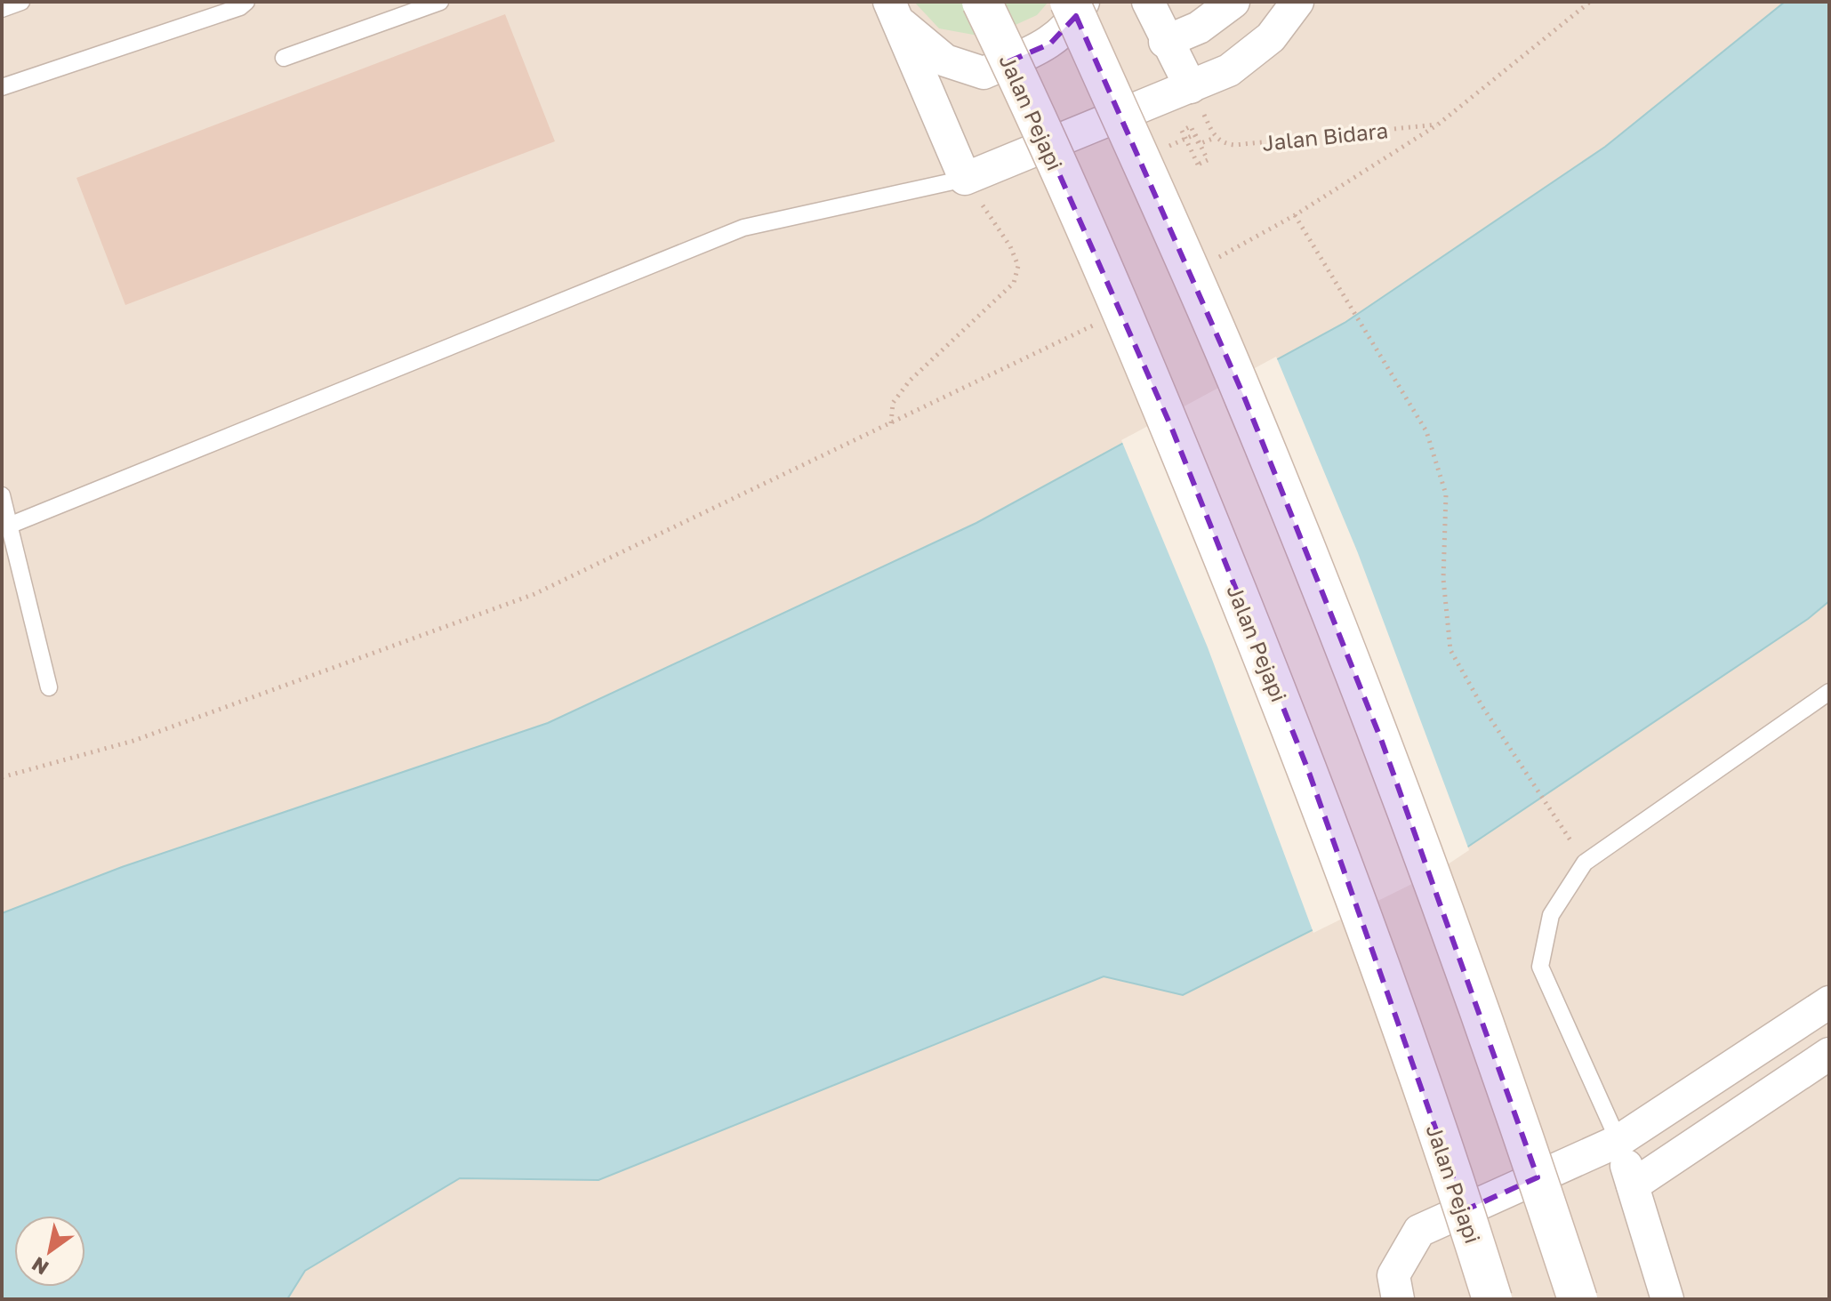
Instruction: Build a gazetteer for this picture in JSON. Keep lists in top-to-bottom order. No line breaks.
{"streets":{"main road":["Jalan Pejapi"],"path":["Jalan Bidara"]},"north":"bottom left"}
